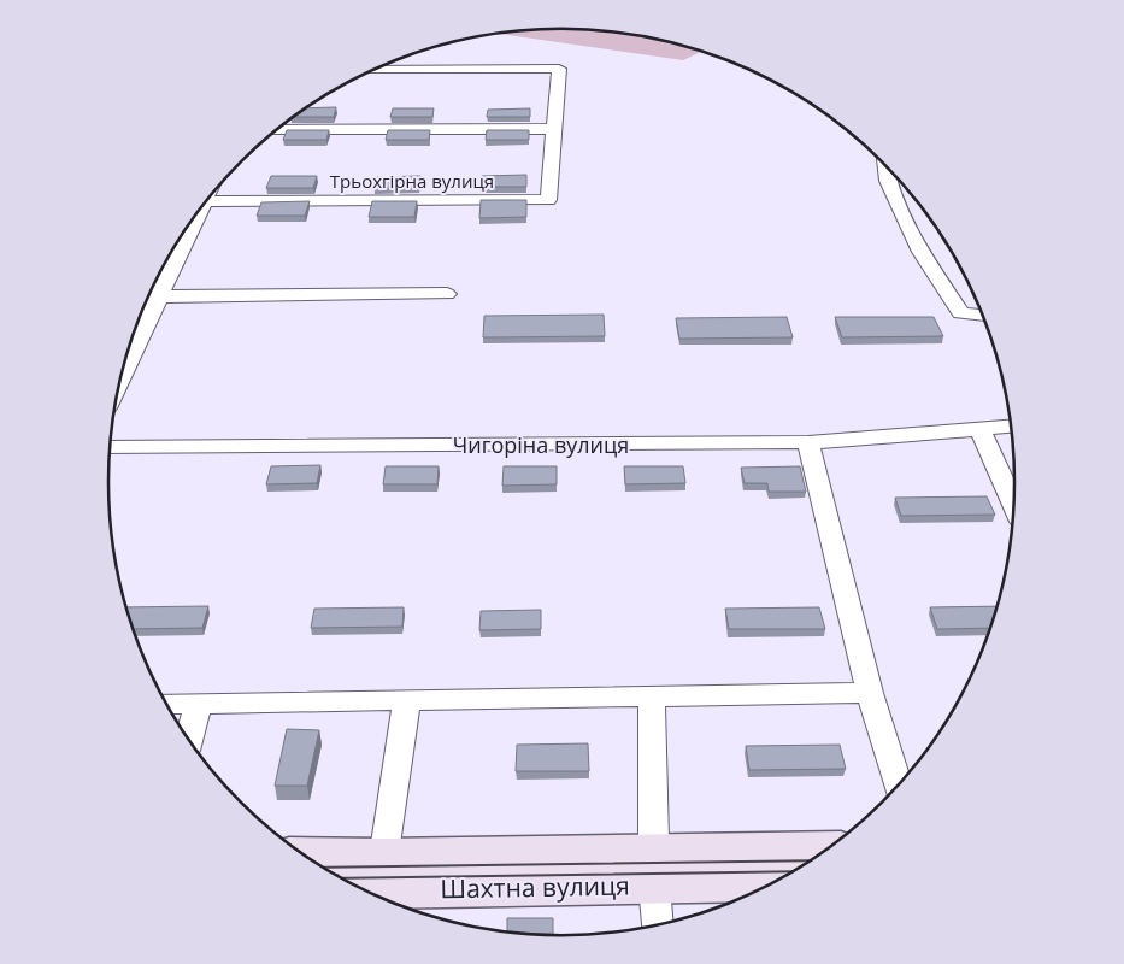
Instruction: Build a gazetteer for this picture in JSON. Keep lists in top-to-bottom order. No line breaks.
{"streets":{"main road":["Шахтна вулиця"],"street":["Трьохгірна вулиця","Чигоріна вулиця"]}}
